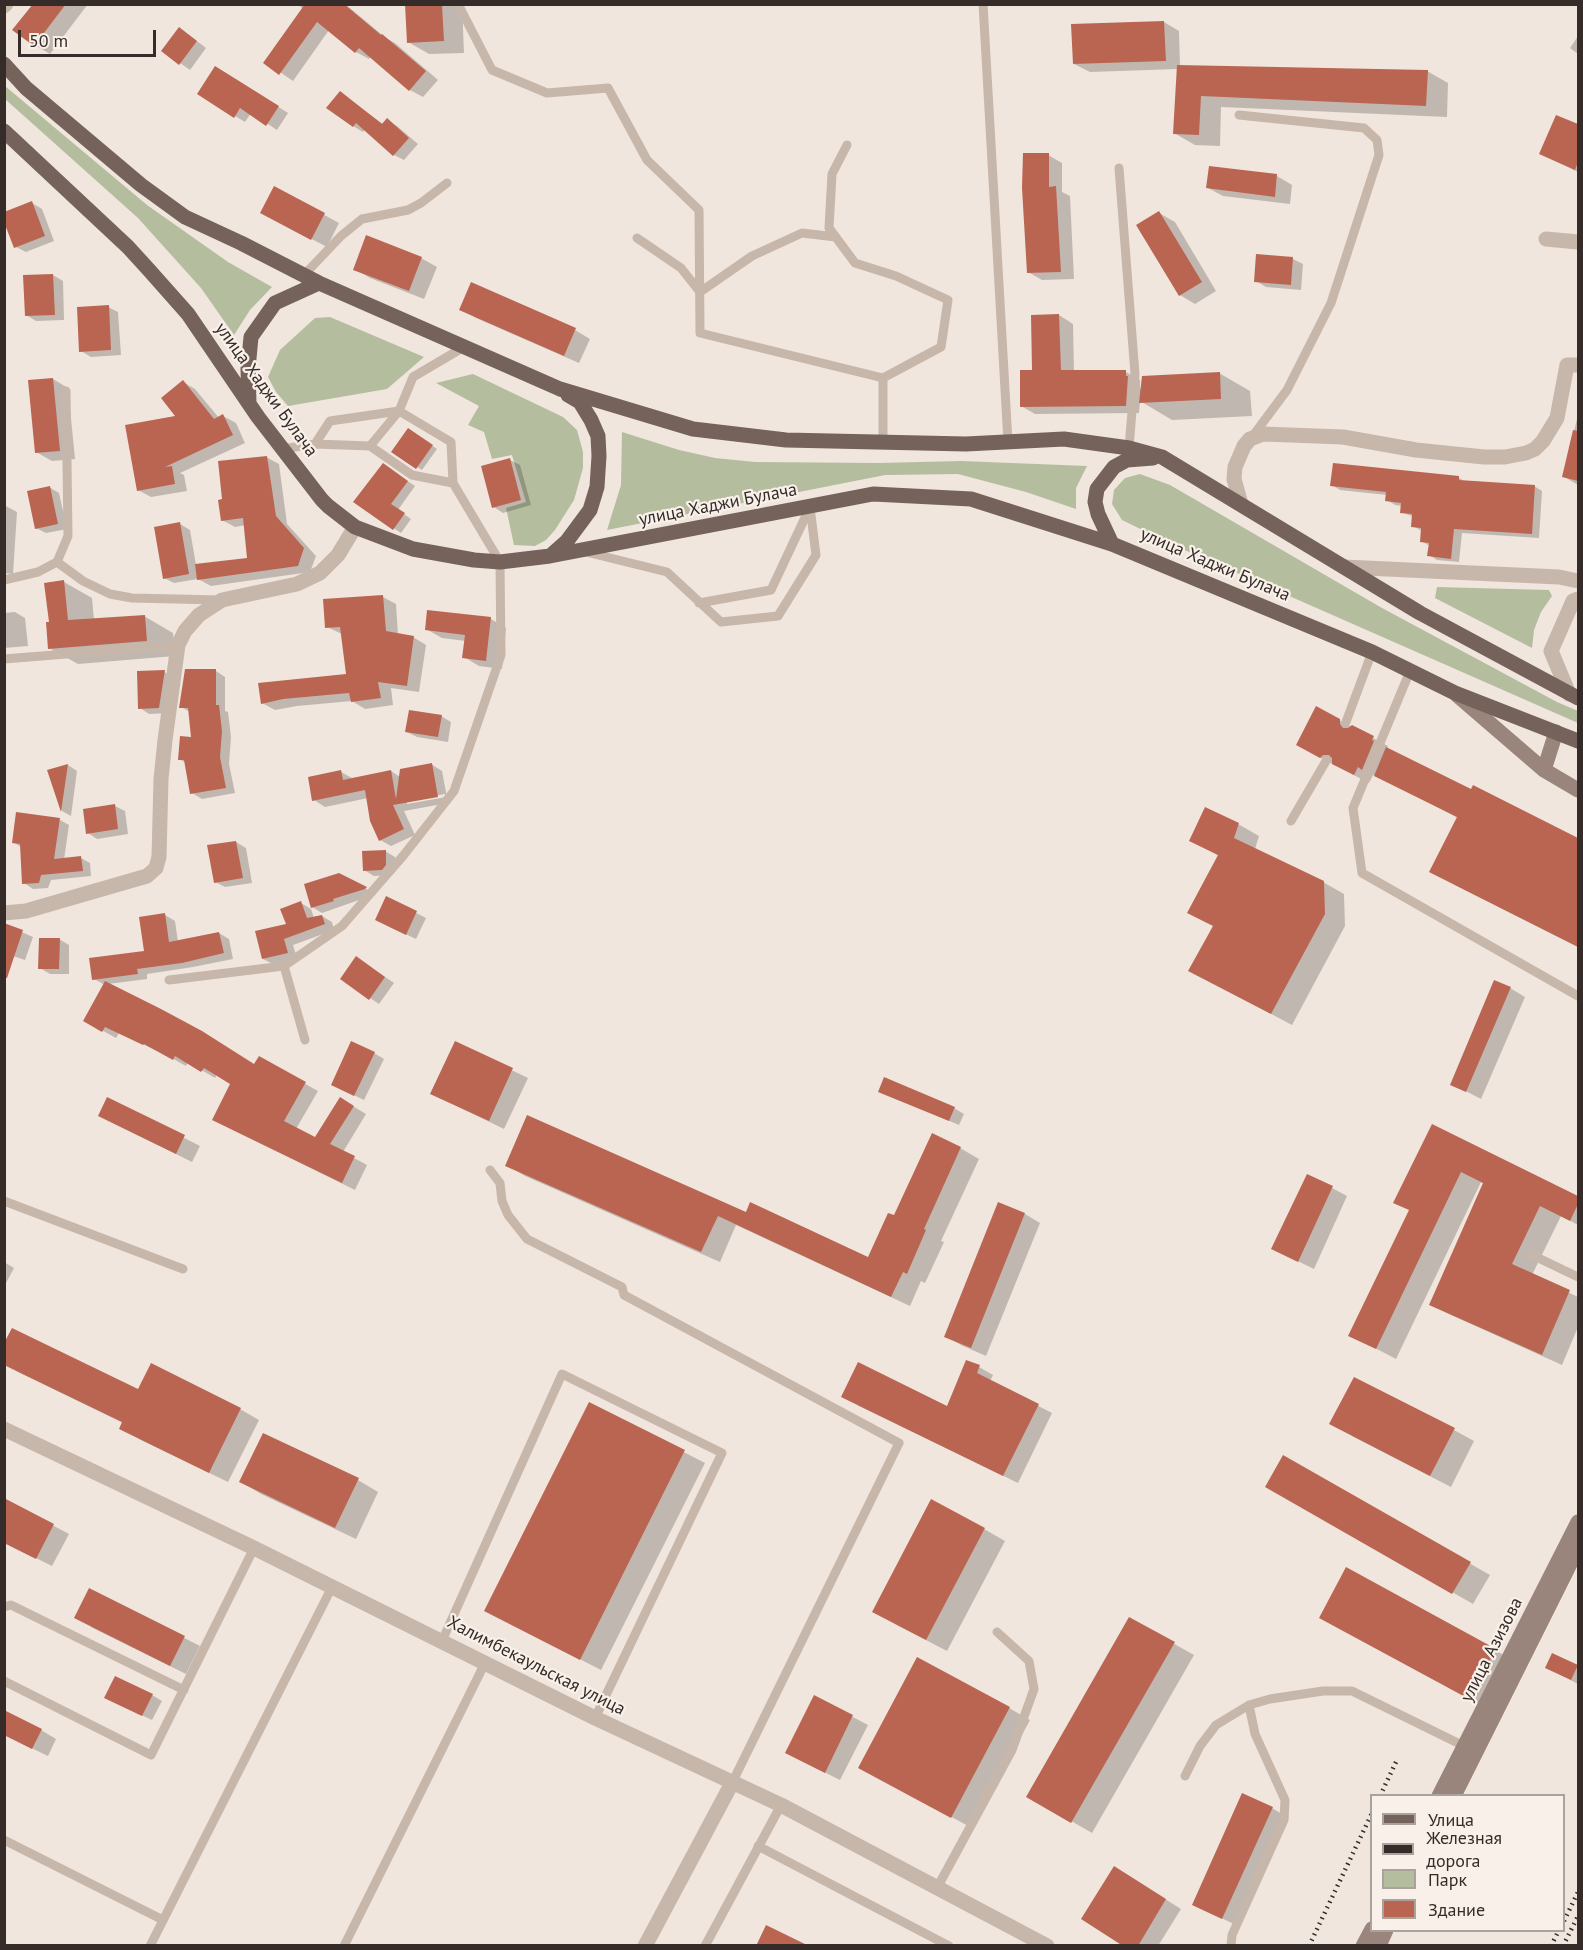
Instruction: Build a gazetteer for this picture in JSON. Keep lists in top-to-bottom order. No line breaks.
{"streets":{"main road":["улица Хаджи Булача","улица Азизова"],"street":["Халимбекаульская улица"]},"legend":["Улица","Железная дорога","Парк","Здание"],"scale_bar":"50 m"}
